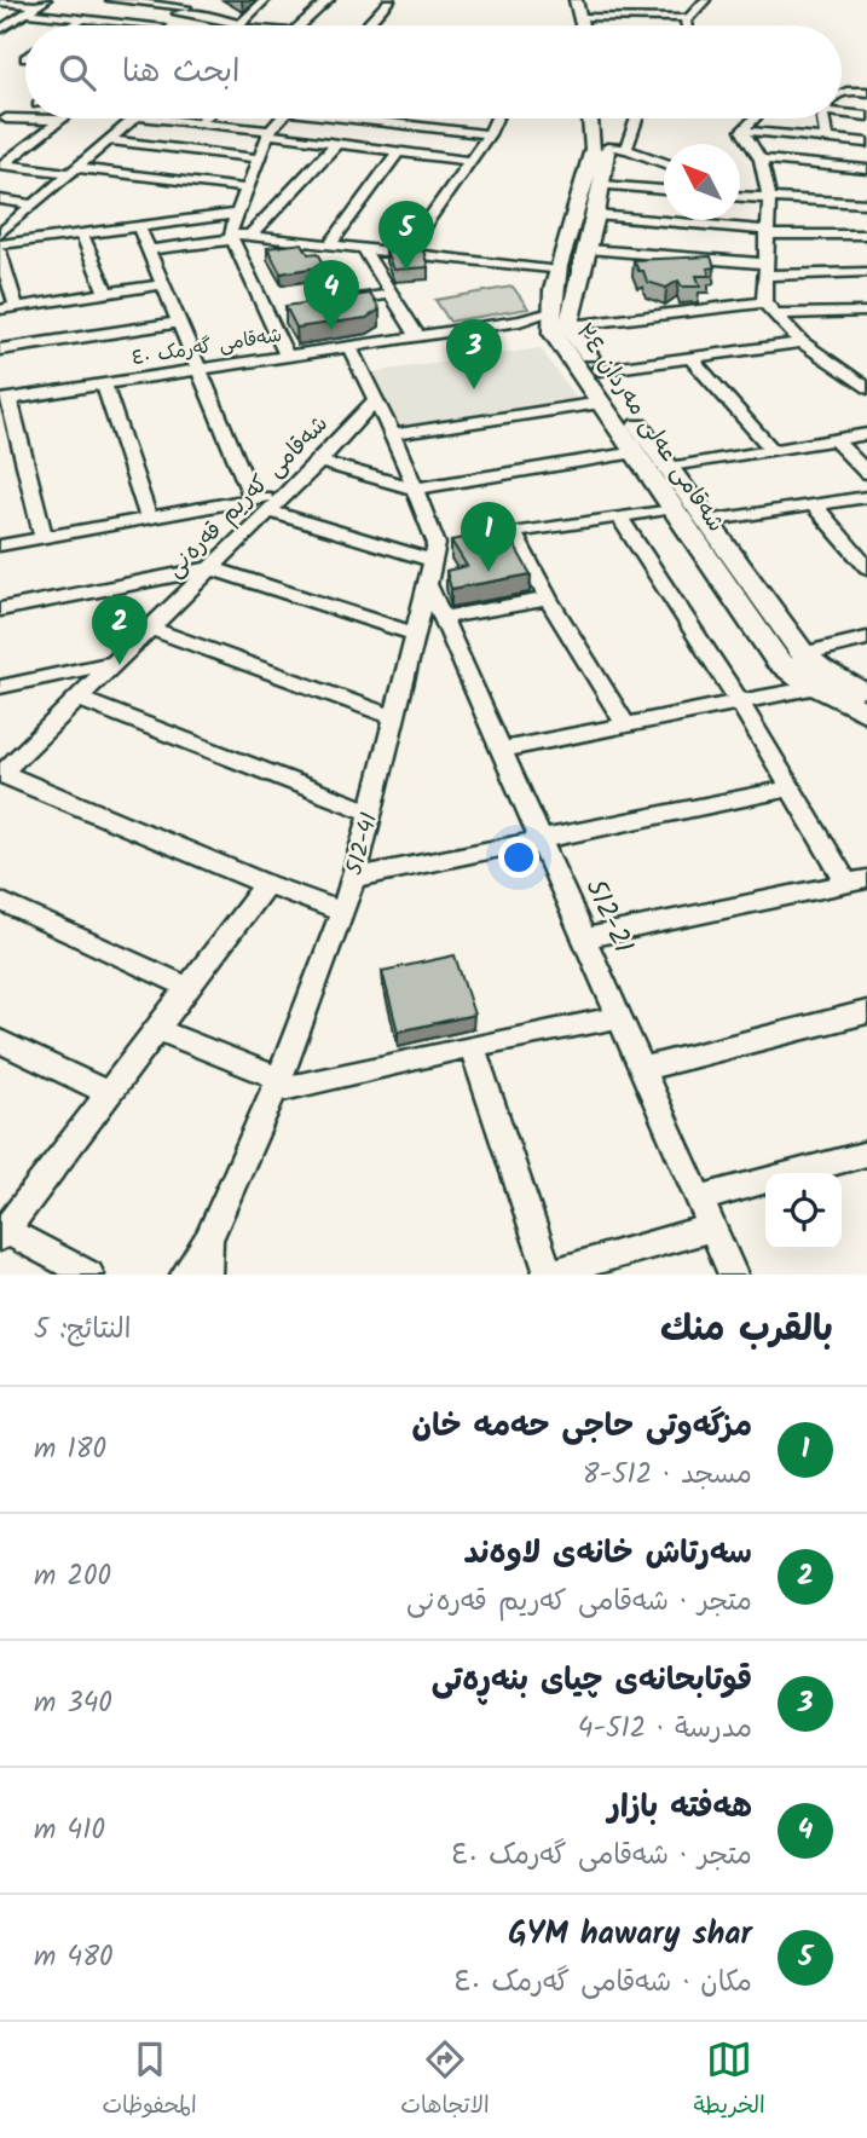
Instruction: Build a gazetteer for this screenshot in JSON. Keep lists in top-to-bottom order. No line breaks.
{"streets":{"main road":["شەقامی عەلی مەردان ٣٤"],"street":["شەقامی گەرمک ٤٠","شەقامی کەریم قەرەنی","512-41","512-21"]},"crossings":[["شەقامی گەرمک ٤٠","شەقامی عەلی مەردان ٣٤"],["512-41","512-21"]],"north":"top left","page":{"search":"ابحث هنا","pins":["5","4","3","1","2"],"heading":["بالقرب منك","النتائج: 5"],"list":[{"mark":"1","name":"مزگەوتی حاجی حەمە خان","note":"مسجد · 512-8","value":"180 m"},{"mark":"2","name":"سەرتاش خانەی لاوەند","note":"متجر · شەقامی کەریم قەرەنی","value":"200 m"},{"mark":"3","name":"قوتابحانەی چیای بنەڕەتی","note":"مدرسة · 512-4","value":"340 m"},{"mark":"4","name":"هەفتە بازار","note":"متجر · شەقامی گەرمک ٤٠","value":"410 m"},{"mark":"5","name":"GYM hawary shar","note":"مكان · شەقامی گەرمک ٤٠","value":"480 m"}],"nav":["الخريطة","الاتجاهات","المحفوظات"]}}
